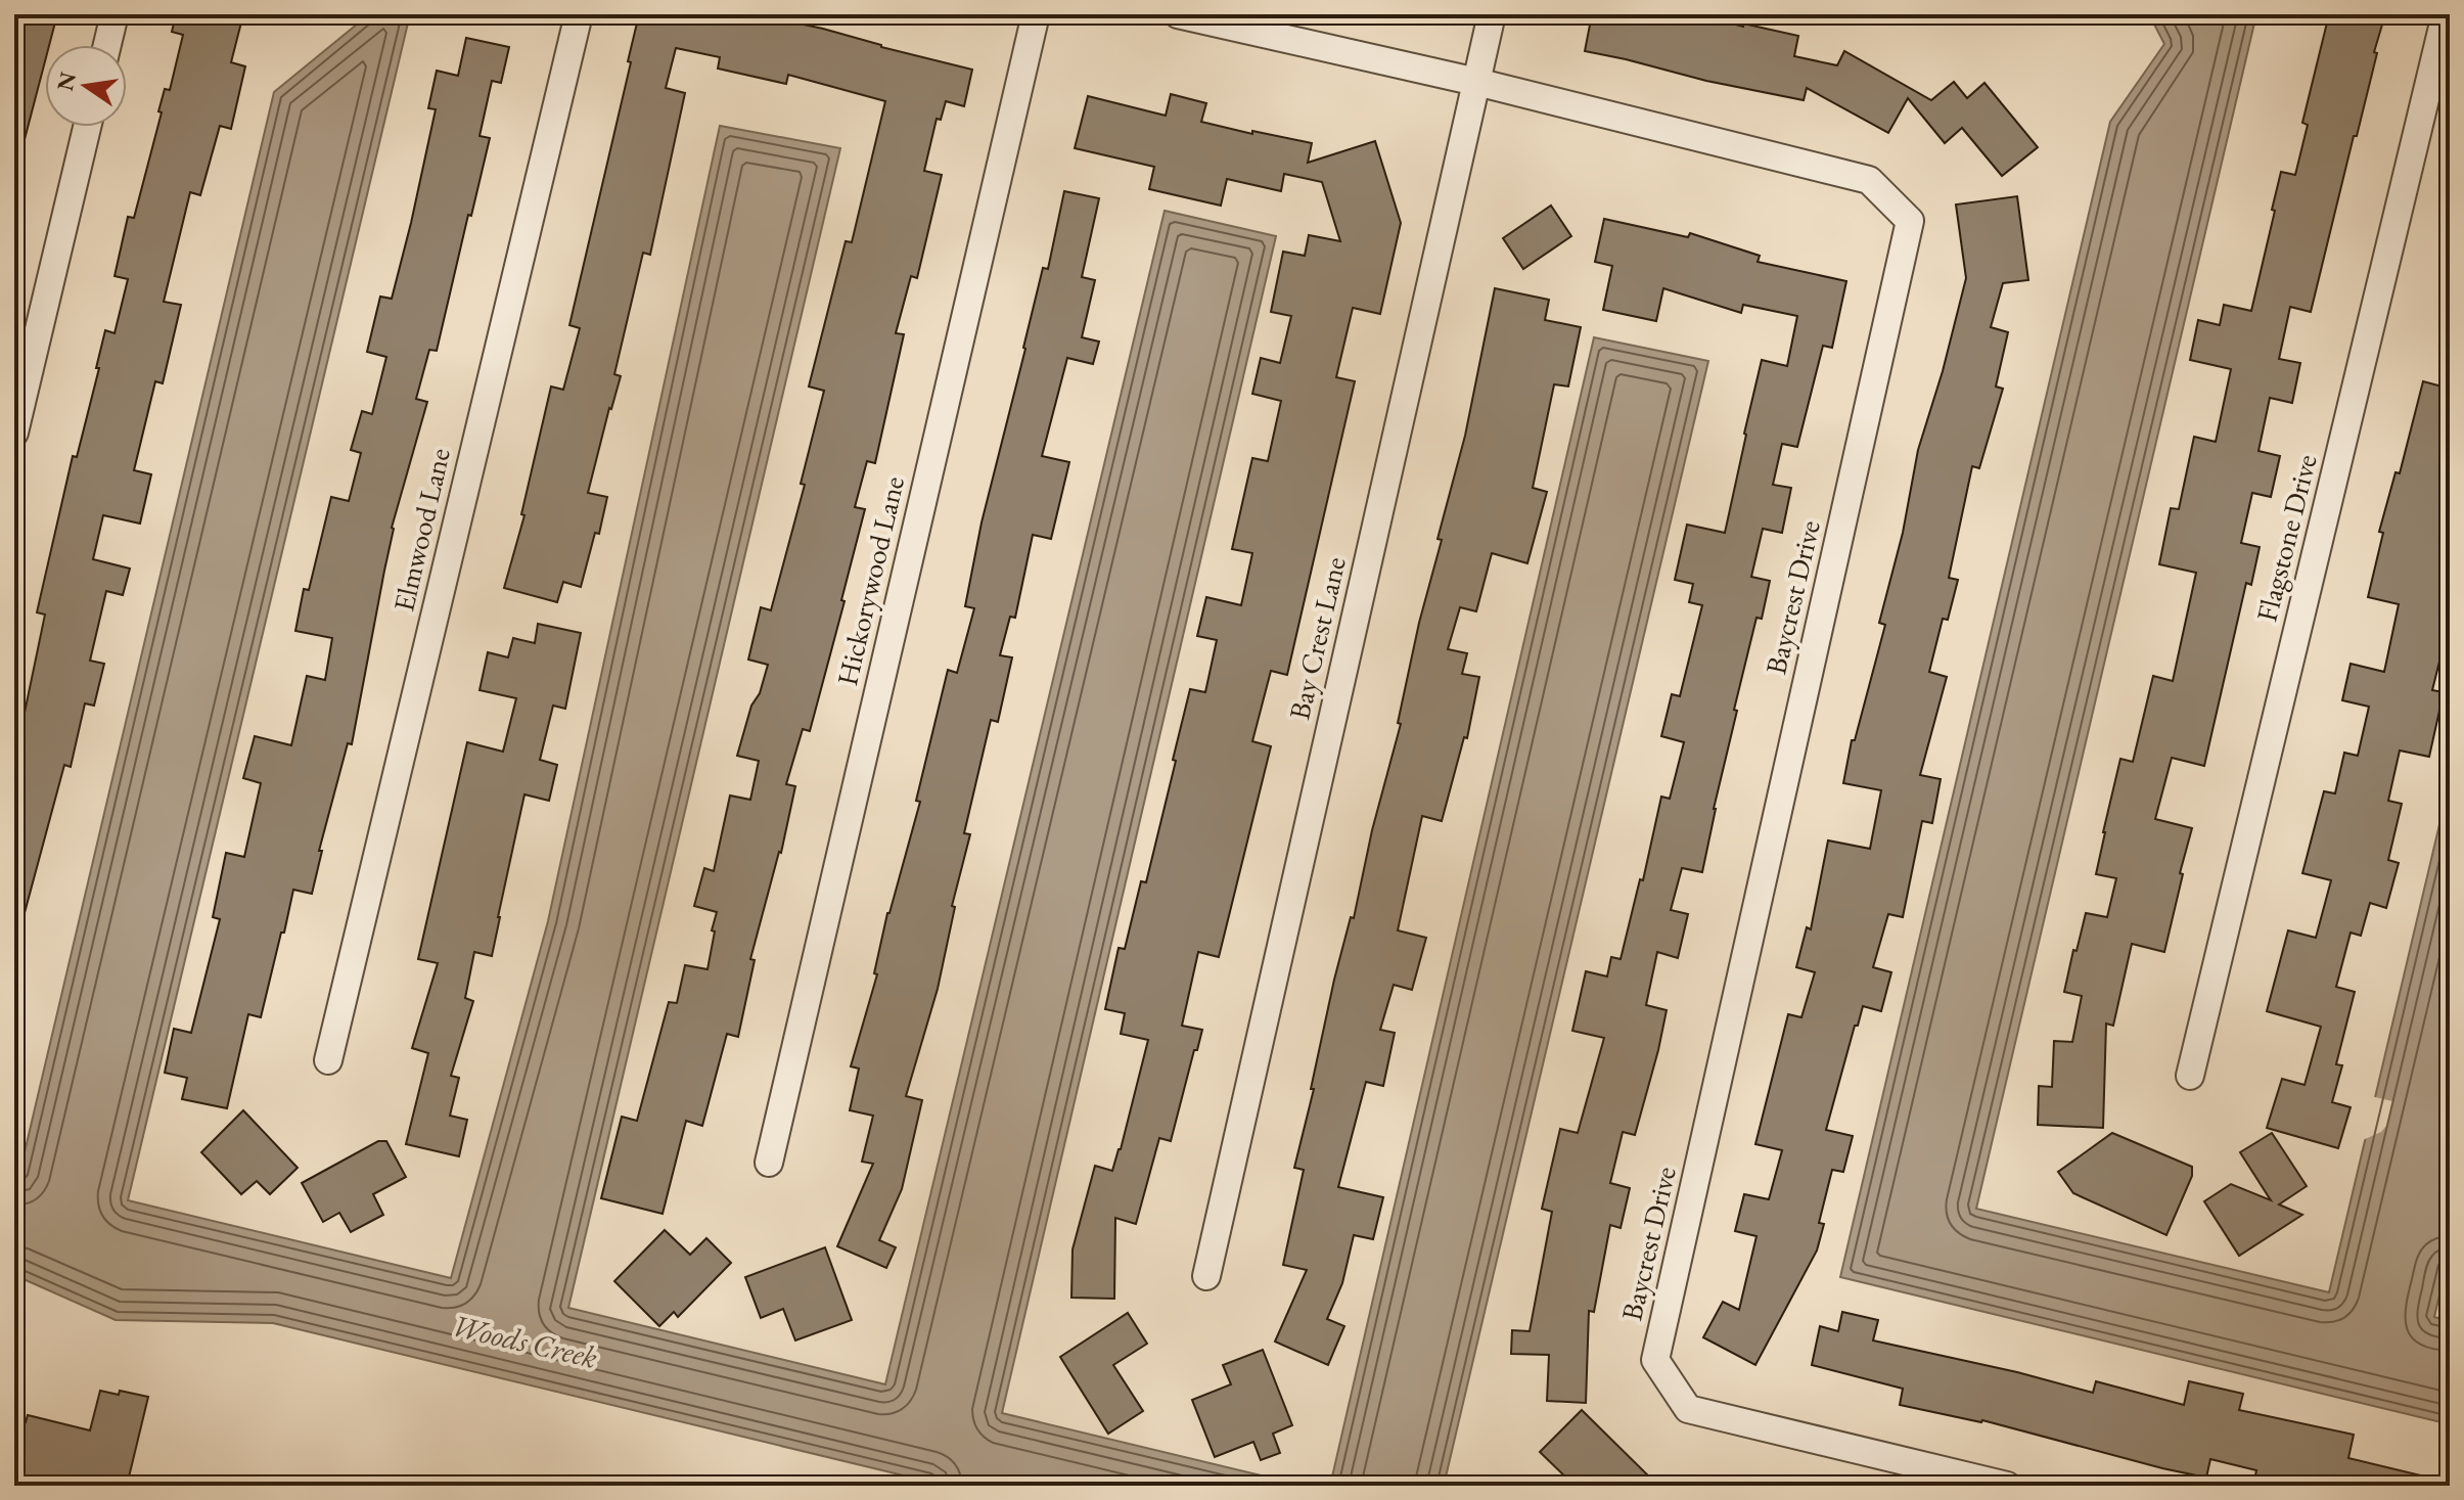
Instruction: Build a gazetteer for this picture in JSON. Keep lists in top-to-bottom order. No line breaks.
{"streets":{"street":["Elmwood Lane","Flagstone Drive","Hickorywood Lane","Baycrest Drive","Bay Crest Lane"]},"crossings":[["Baycrest Drive","Bay Crest Lane"]],"water":["Woods Creek"],"north":"left"}
